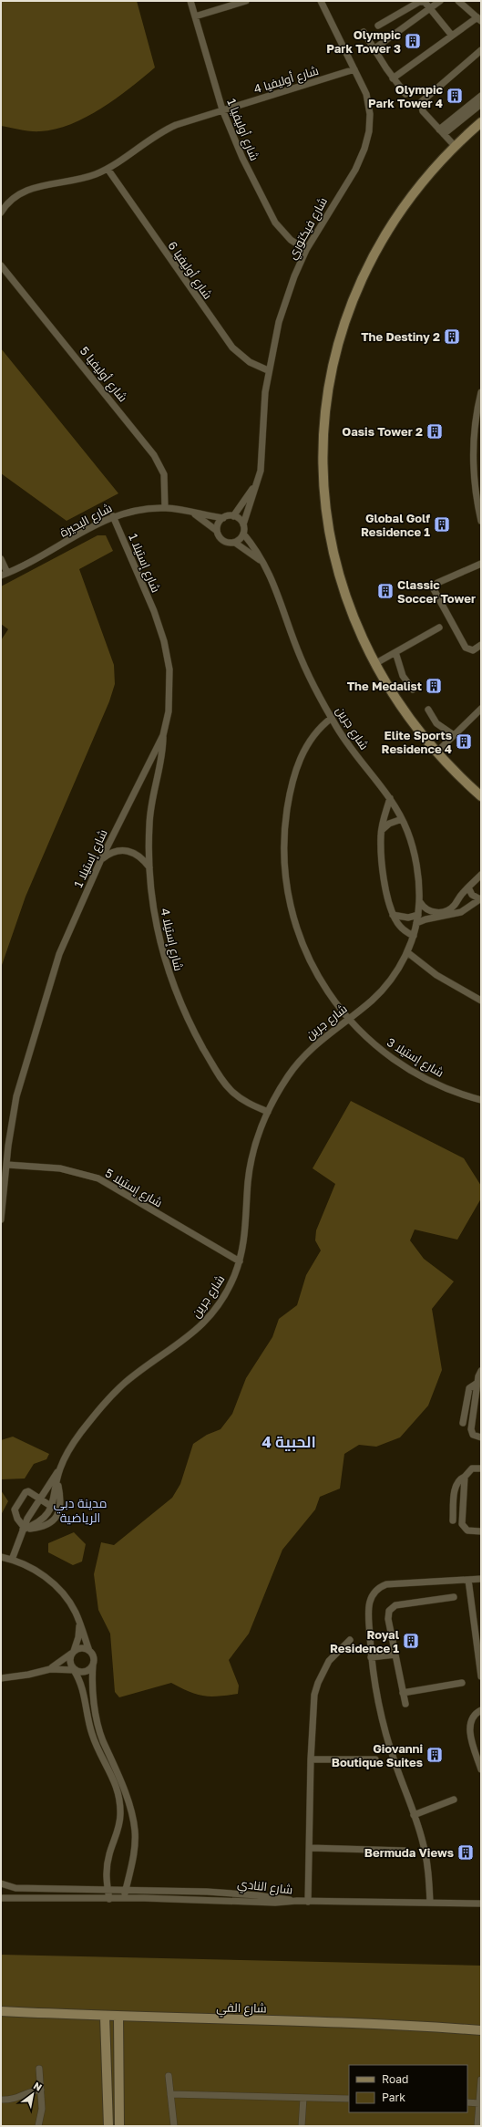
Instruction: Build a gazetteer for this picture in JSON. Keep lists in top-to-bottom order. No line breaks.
{"streets":{"main road":["شارع الفي"],"street":["شارع أوليفيا 4","شارع أوليفيا 1","شارع فيكتوري","شارع أوليفيا 6","شارع أوليفيا 5","شارع البحيرة","شارع إستيلا 1","شارع جرين","شارع إستيلا 4","شارع إستيلا 3","شارع إستيلا 5","شارع النادي"]},"crossings":[["شارع أوليفيا 4","شارع أوليفيا 1"],["شارع أوليفيا 4","شارع فيكتوري"],["شارع أوليفيا 1","شارع فيكتوري"],["شارع فيكتوري","شارع أوليفيا 6"],["شارع فيكتوري","شارع البحيرة"],["شارع فيكتوري","شارع جرين"],["شارع أوليفيا 5","شارع البحيرة"],["شارع البحيرة","شارع إستيلا 1"],["شارع البحيرة","شارع جرين"],["شارع إستيلا 1","شارع إستيلا 4"],["شارع إستيلا 1","شارع إستيلا 5"],["شارع جرين","شارع إستيلا 4"],["شارع جرين","شارع إستيلا 3"],["شارع جرين","شارع إستيلا 5"]],"districts":["الحبية 4","مدينة دبي الرياضية"],"places":{"building":["Olympic Park Tower 3","Olympic Park Tower 4","The Destiny 2","Oasis Tower 2","Global Golf Residence 1","Classic Soccer Tower","The Medalist","Elite Sports Residence 4","Royal Residence 1","Giovanni Boutique Suites","Bermuda Views"]},"legend":["Road","Park"],"north":"top right"}
